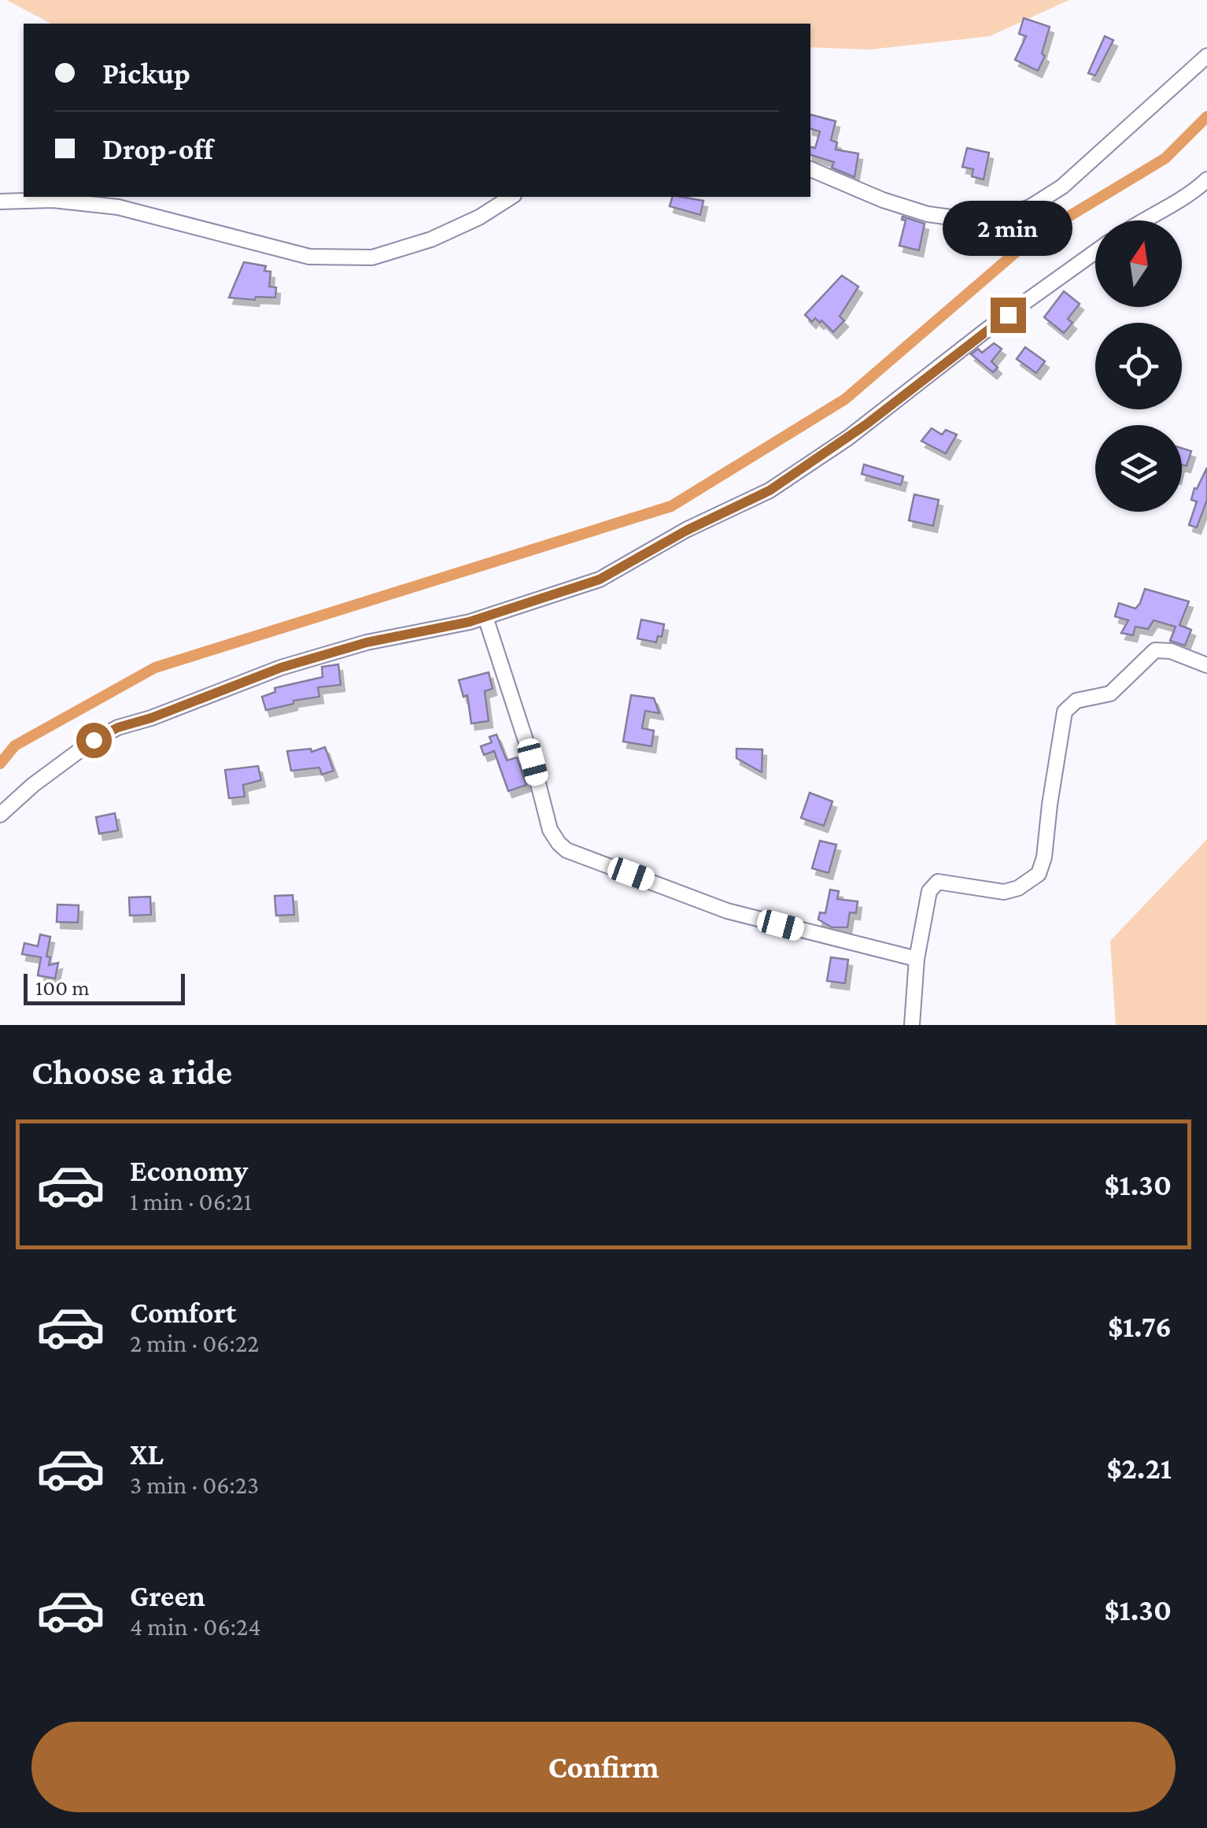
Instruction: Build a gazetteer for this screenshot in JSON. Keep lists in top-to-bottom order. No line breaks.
{"scale_bar":"100 m","north":"top","page":{"banner":["Pickup","Drop-off"],"bubble":"2 min","scale":"100 m","heading":"Choose a ride","list":[{"name":"Economy","note":"1 min · 06:21","value":"$1.30"},{"name":"Comfort","note":"2 min · 06:22","value":"$1.76"},{"name":"XL","note":"3 min · 06:23","value":"$2.21"},{"name":"Green","note":"4 min · 06:24","value":"$1.30"}],"buttons":"Confirm"}}
